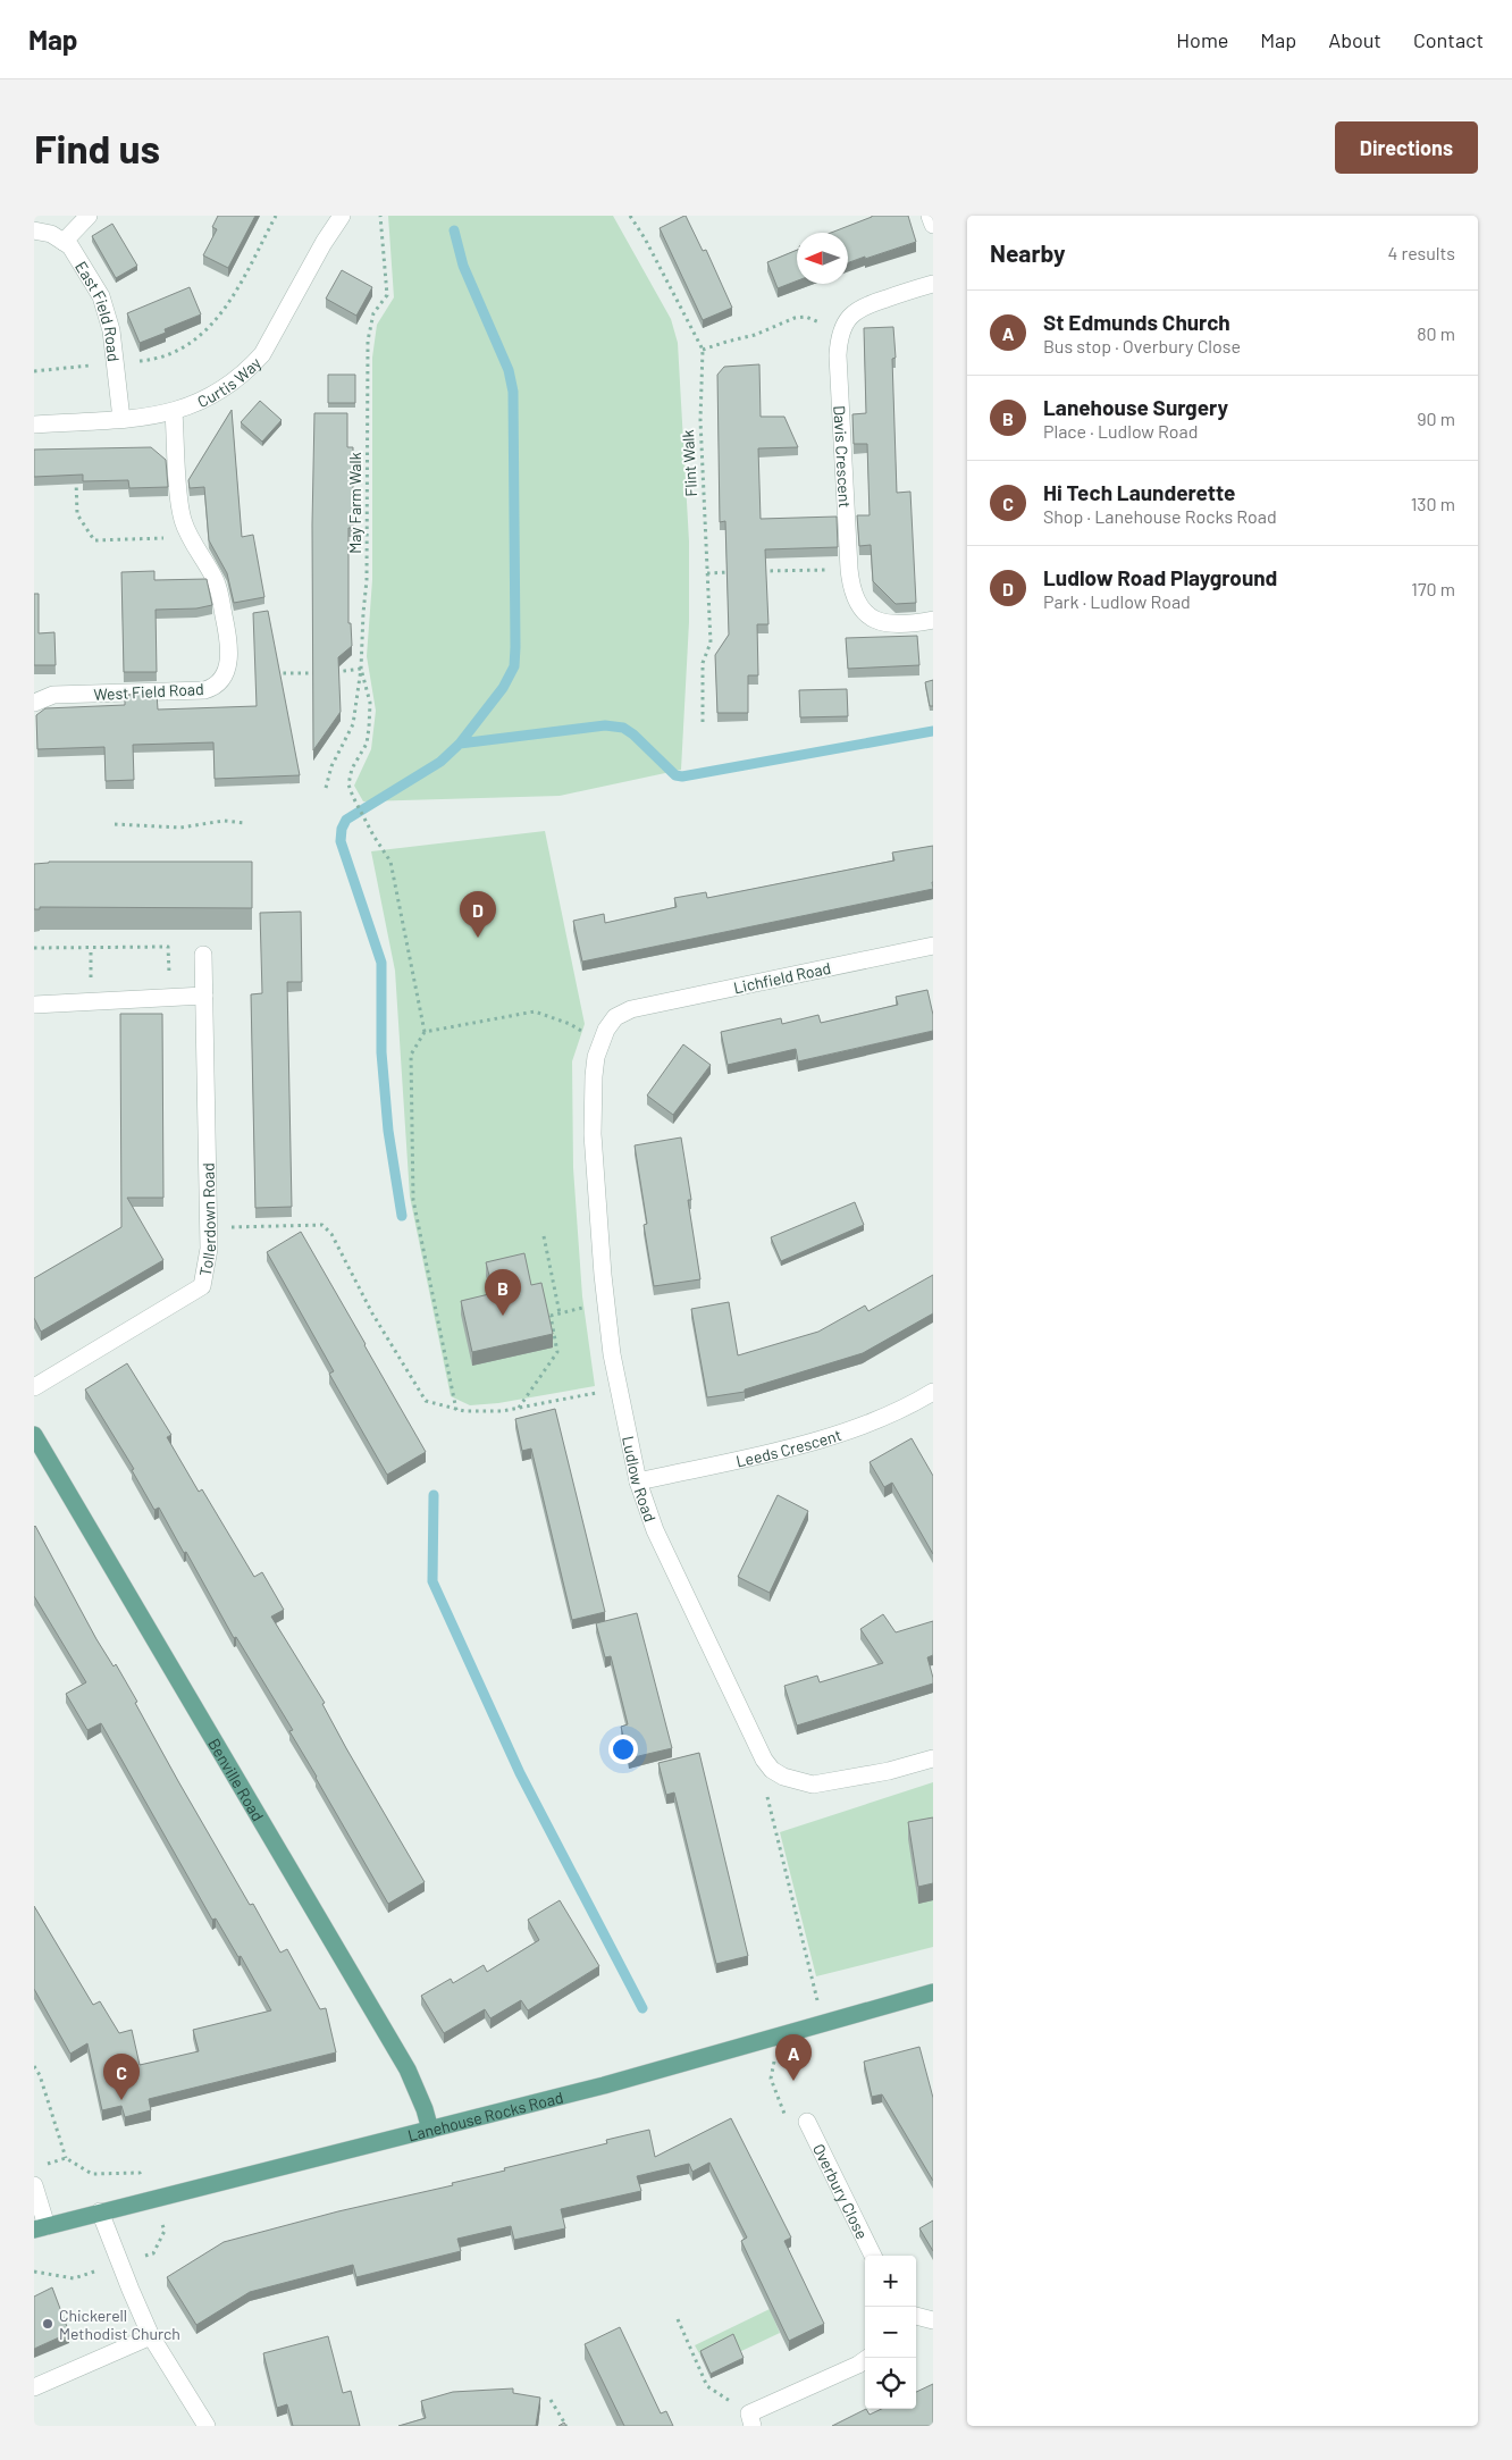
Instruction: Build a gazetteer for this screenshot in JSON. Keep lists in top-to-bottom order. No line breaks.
{"streets":{"main road":["Benville Road","Lanehouse Rocks Road"],"street":["East Field Road","Curtis Way","Davis Crescent","West Field Road","Lichfield Road","Tollerdown Road","Leeds Crescent","Ludlow Road","Overbury Close"],"path":["Flint Walk","May Farm Walk"]},"crossings":[["East Field Road","Curtis Way"],["Curtis Way","West Field Road"],["Lichfield Road","Ludlow Road"],["Leeds Crescent","Ludlow Road"],["Benville Road","Lanehouse Rocks Road"]],"places":["Chickerell Methodist Church"],"north":"left","page":{"header":"Map","nav":["Home","Map","About","Contact"],"buttons":"Directions","title":"Find us","heading":["Nearby","4 results"],"list":[{"mark":"A","name":"St Edmunds Church","note":"Bus stop · Overbury Close","value":"80 m"},{"mark":"B","name":"Lanehouse Surgery","note":"Place · Ludlow Road","value":"90 m"},{"mark":"C","name":"Hi Tech Launderette","note":"Shop · Lanehouse Rocks Road","value":"130 m"},{"mark":"D","name":"Ludlow Road Playground","note":"Park · Ludlow Road","value":"170 m"}],"pins":["D","B","A","C"],"map_buttons":["+","−"]}}
